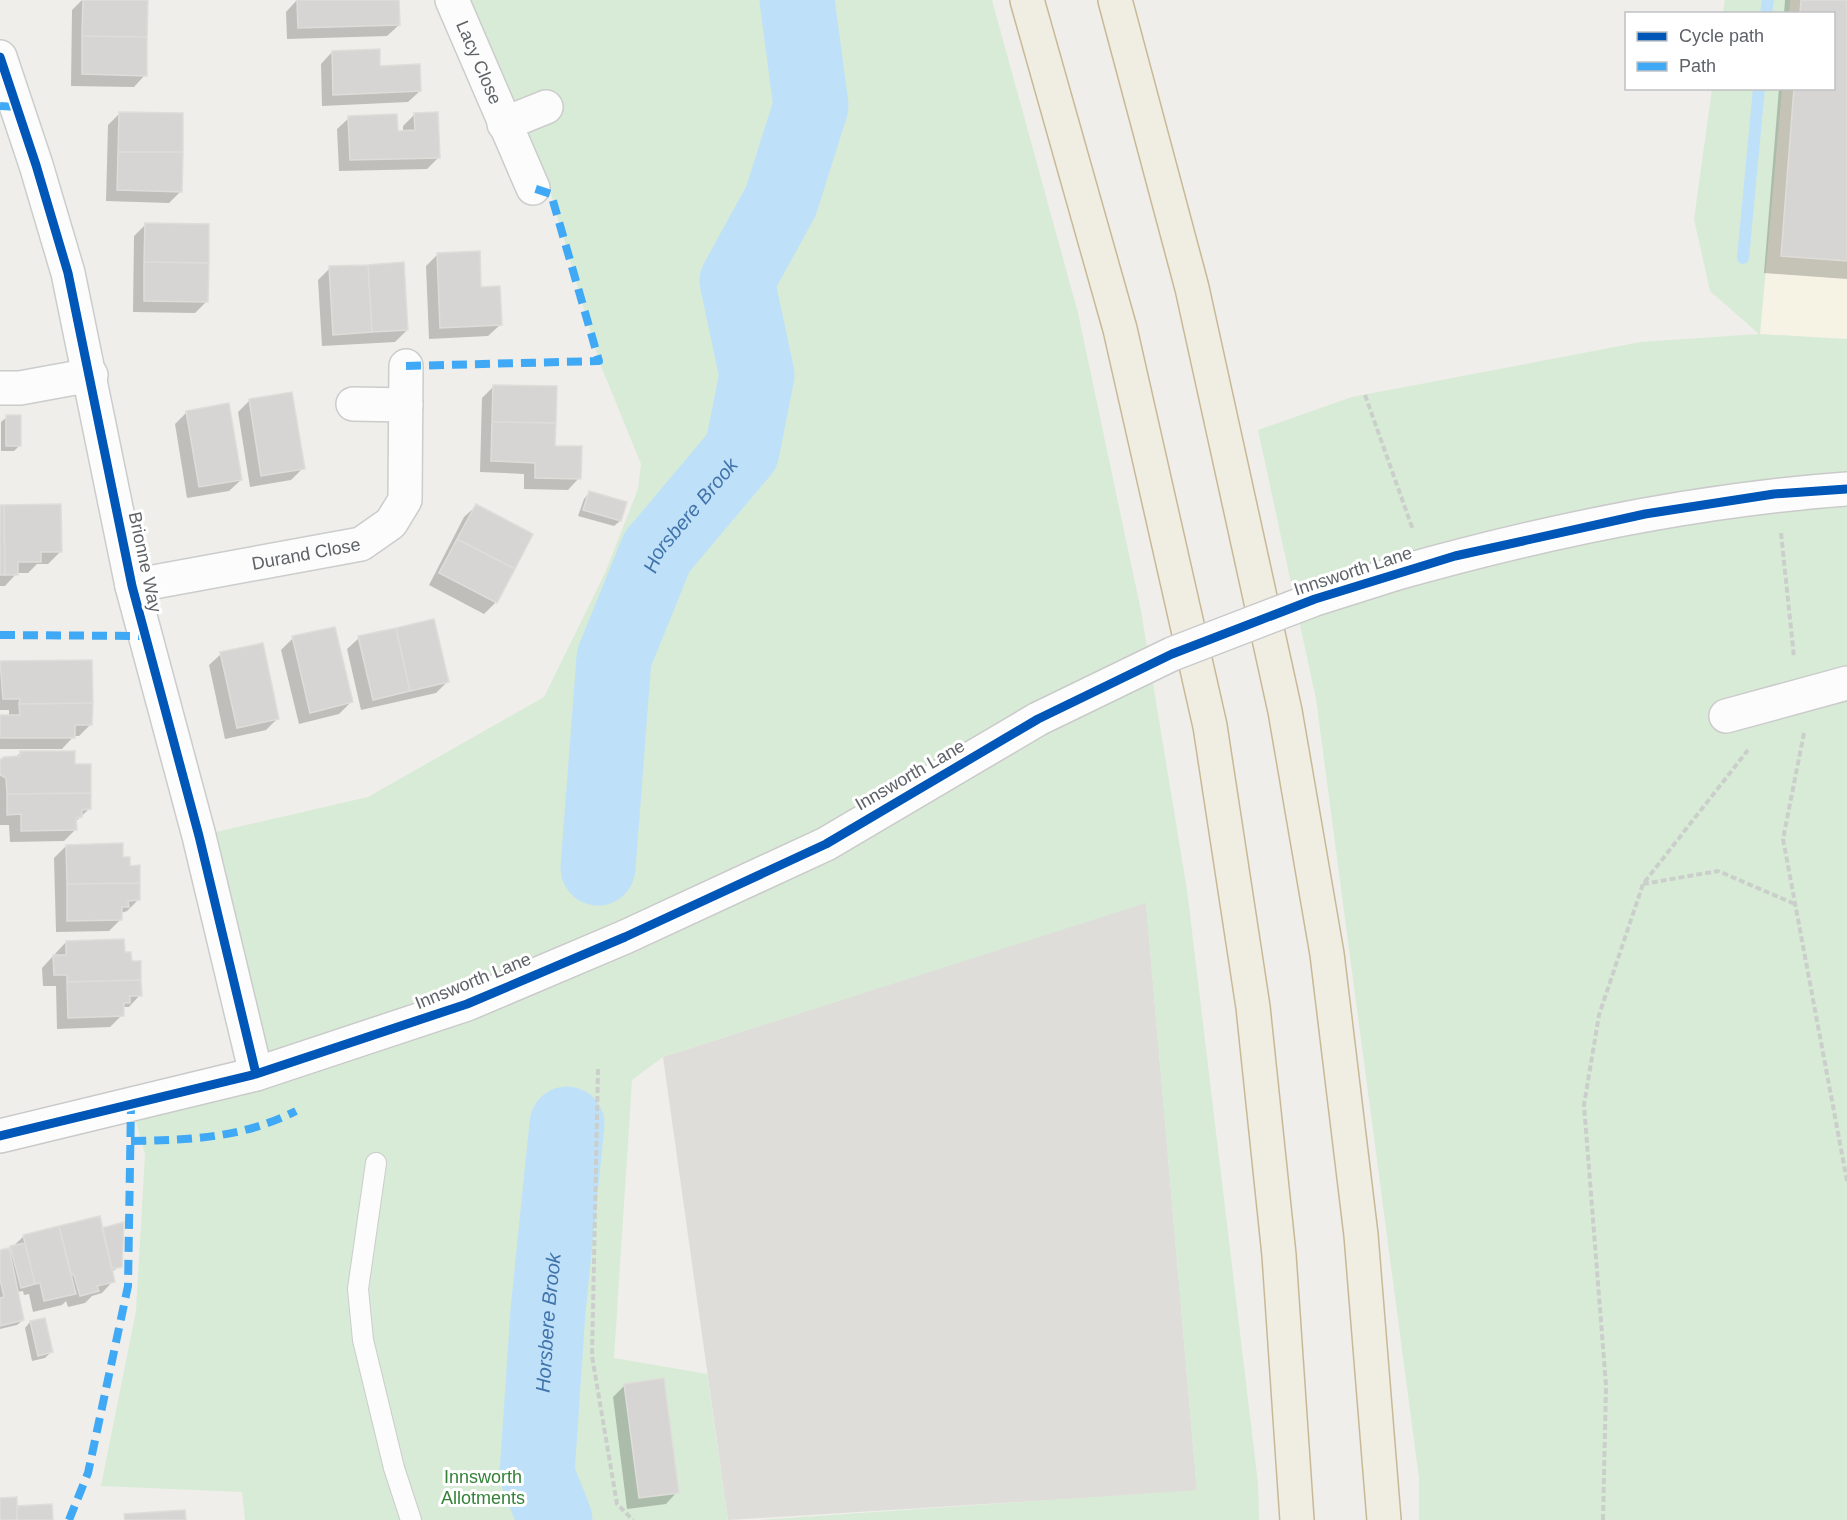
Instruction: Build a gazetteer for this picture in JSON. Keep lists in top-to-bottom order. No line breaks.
{"streets":{"street":["Lacy Close","Durand Close","Brionne Way","Innsworth Lane"]},"crossings":[["Durand Close","Brionne Way"],["Brionne Way","Innsworth Lane"]],"water":["Horsbere Brook"],"parks":["Innsworth Allotments"],"legend":["Cycle path","Path"]}
